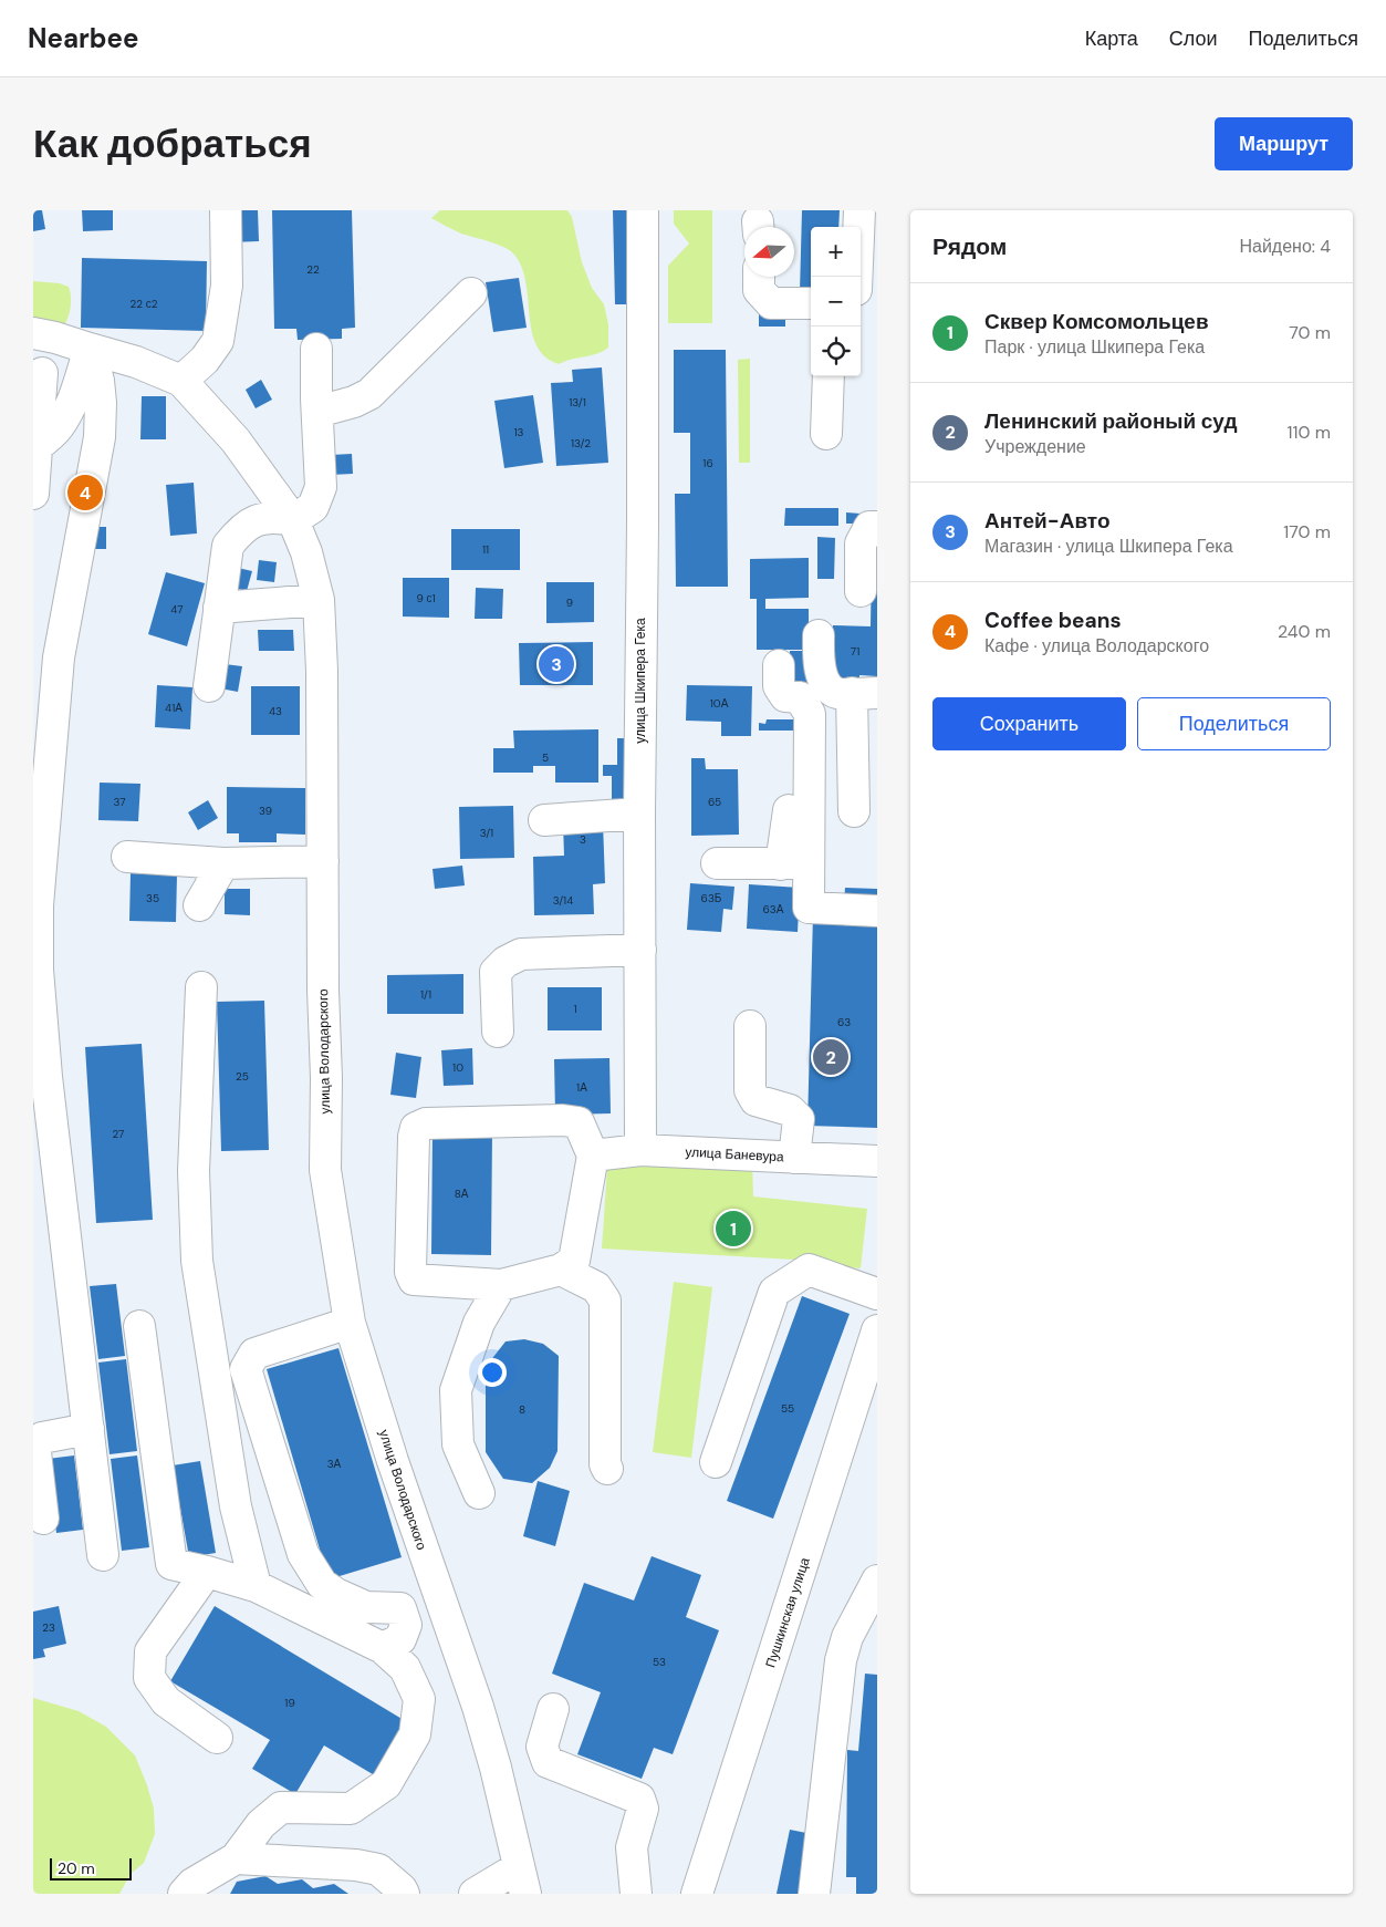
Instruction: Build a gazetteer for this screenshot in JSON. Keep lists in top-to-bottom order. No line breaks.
{"streets":{"street":["улица Шкипера Гека","улица Володарского","улица Баневура","Пушкинская улица"]},"crossings":[["улица Шкипера Гека","улица Баневура"]],"house_numbers":["22","22 с2","13/1","13","13/2","16","11","9 с1","9","47","71","10А","41А","43","5","37","65","39","3/1","3","35","63Б","3/14","63А","1/1","1","63","10","25","1А","27","8А","55","8","3А","23","53","19"],"scale_bar":"20 m","north":"left","page":{"header":"Nearbee","nav":["Карта","Слои","Поделиться"],"buttons":["Маршрут",["Сохранить","Поделиться"]],"title":"Как добраться","heading":["Рядом","Найдено: 4"],"map_buttons":["+","−"],"list":[{"mark":"1","name":"Сквер Комсомольцев","note":"Парк · улица Шкипера Гека","value":"70 m"},{"mark":"2","name":"Ленинский районый суд","note":"Учреждение","value":"110 m"},{"mark":"3","name":"Антей-Авто","note":"Магазин · улица Шкипера Гека","value":"170 m"},{"mark":"4","name":"Coffee beans","note":"Кафе · улица Володарского","value":"240 m"}],"pins":["4","3","2","1"],"scale":"20 m"}}
